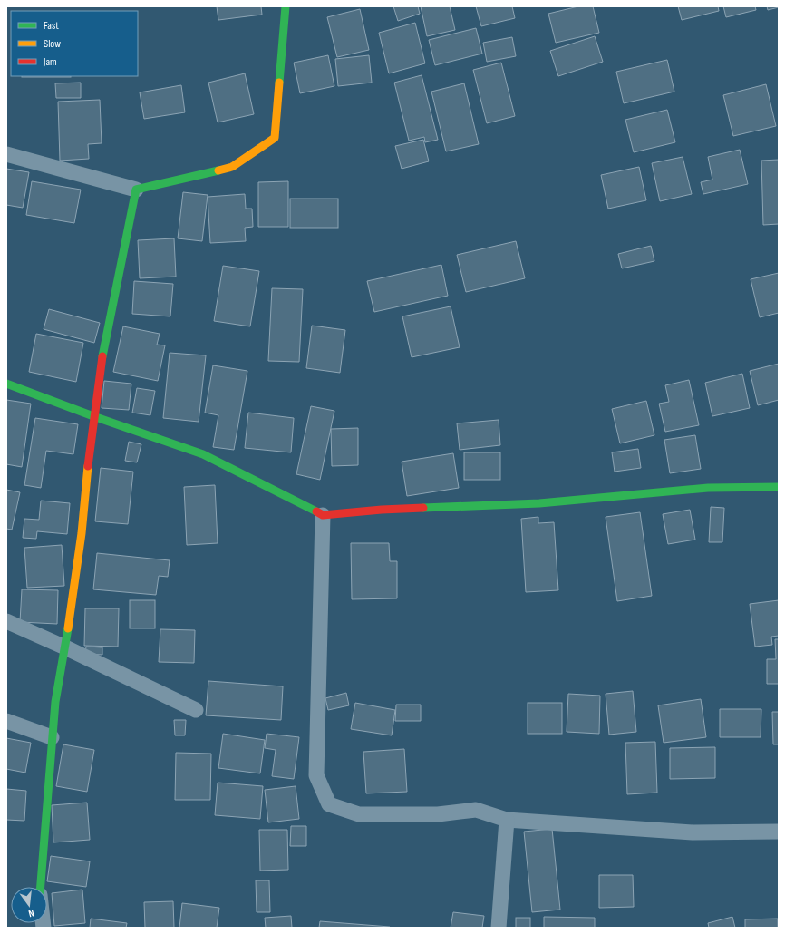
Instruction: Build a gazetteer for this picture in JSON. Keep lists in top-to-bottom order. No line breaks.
{"legend":["Fast","Slow","Jam"],"north":"bottom"}
